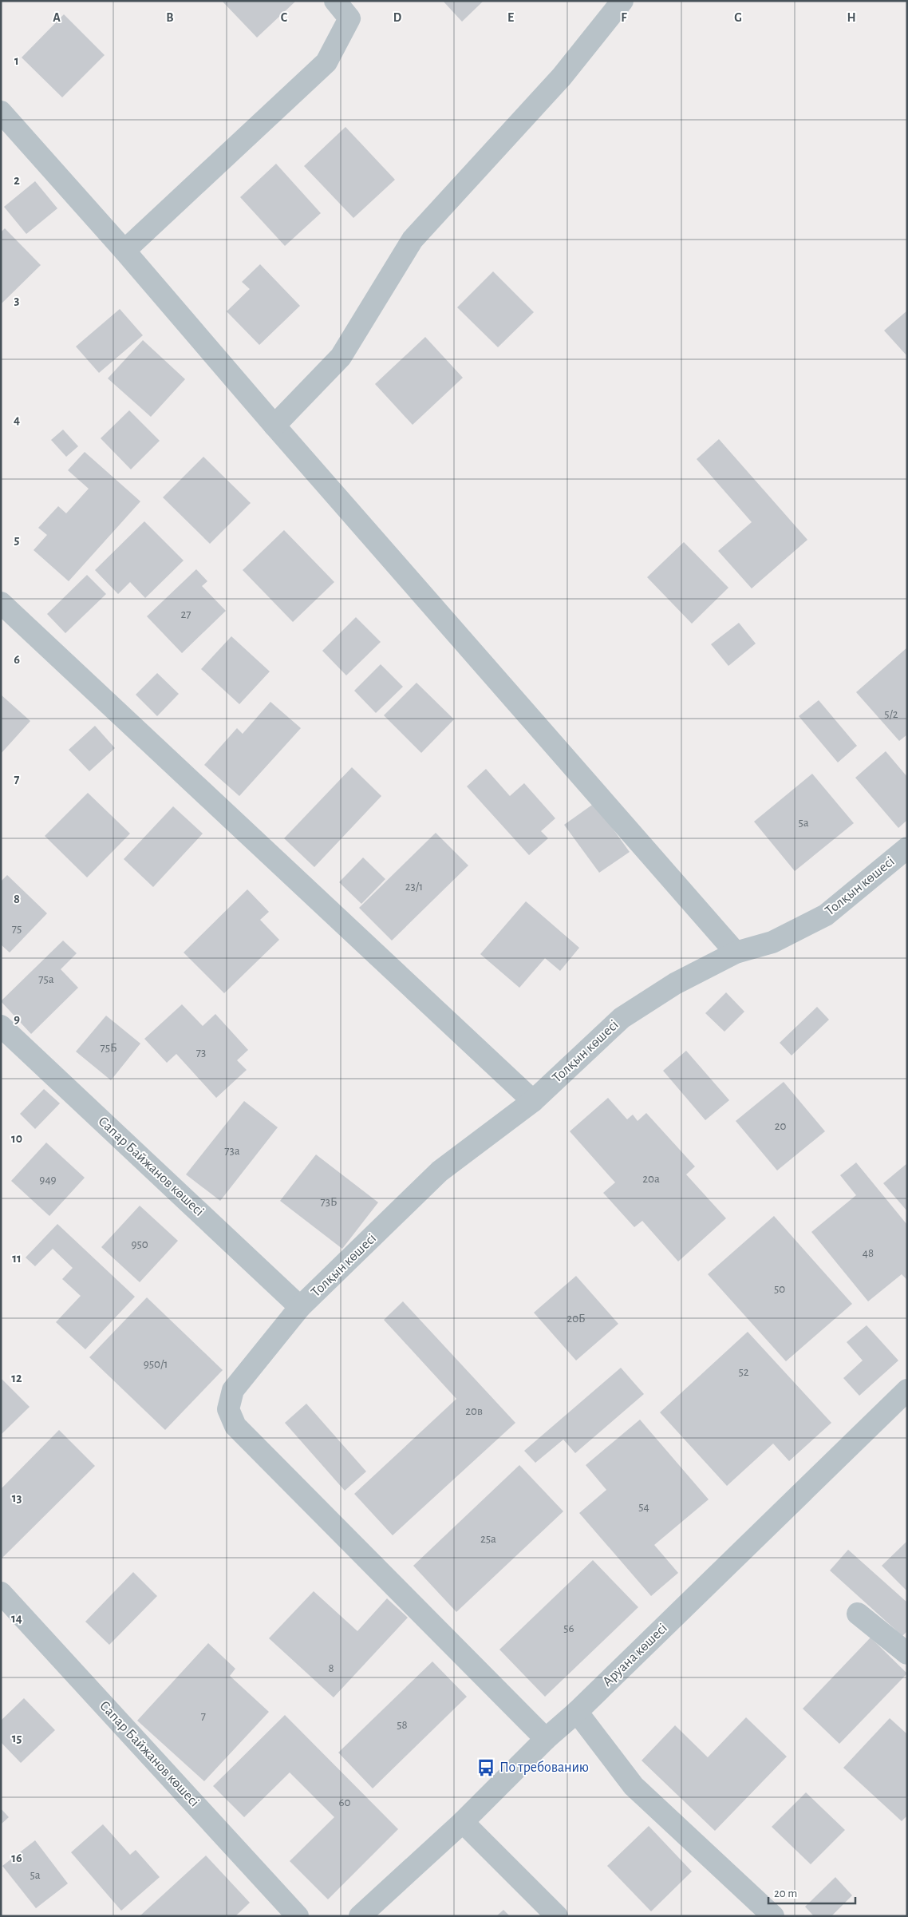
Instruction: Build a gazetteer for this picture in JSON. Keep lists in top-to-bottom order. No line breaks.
{"streets":{"street":["Толқын көшесі","Сапар Байжанов көшесі","Аруана көшесі"]},"crossings":[["Толқын көшесі","Сапар Байжанов көшесі"],["Толқын көшесі","Аруана көшесі"]],"places":{"bus stop":["По требованию"]},"house_numbers":["27","5/2","5а","23/1","75","75а","75Б","73","20","73а","20а","949","73Б","950","48","50","20Б","950/1","52","20в","54","25а","56","8","7","58","60","5а"],"scale_bar":"20 m","grid":{"columns":["A","B","C","D","E","F","G","H"],"rows":["1","2","3","4","5","6","7","8","9","10","11","12","13","14","15","16"]}}
